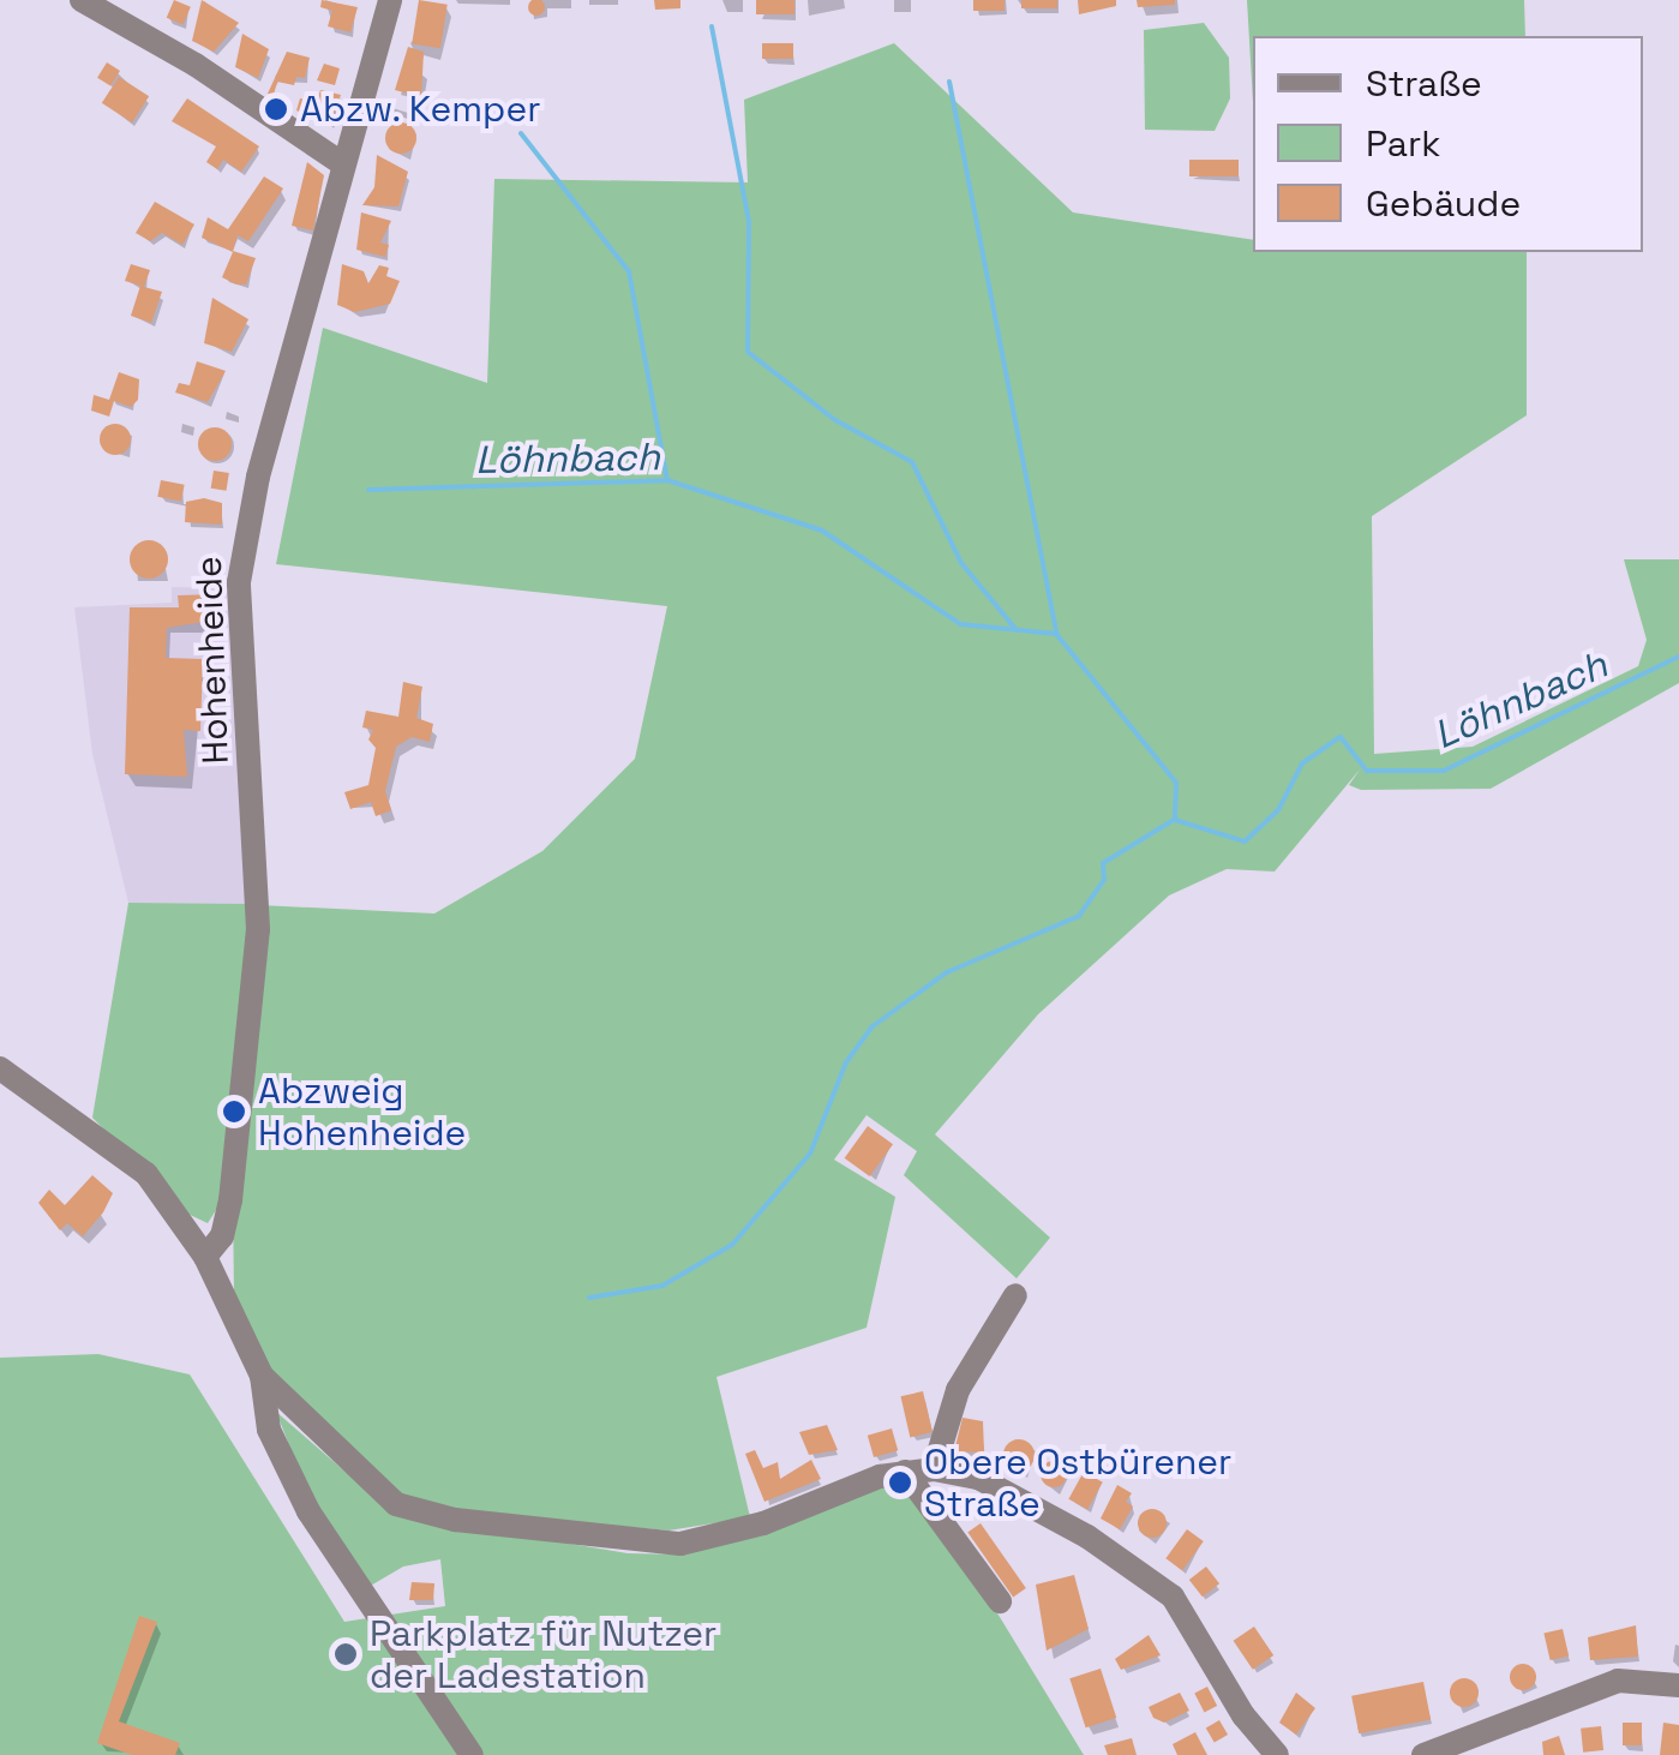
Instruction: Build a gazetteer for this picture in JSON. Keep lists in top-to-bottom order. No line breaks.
{"streets":{"street":["Hohenheide"]},"water":["Löhnbach"],"places":["Abzw. Kemper","Abzweig Hohenheide","Obere Ostbürener Straße","Parkplatz für Nutzer der Ladestation"],"legend":["Straße","Park","Gebäude"]}
